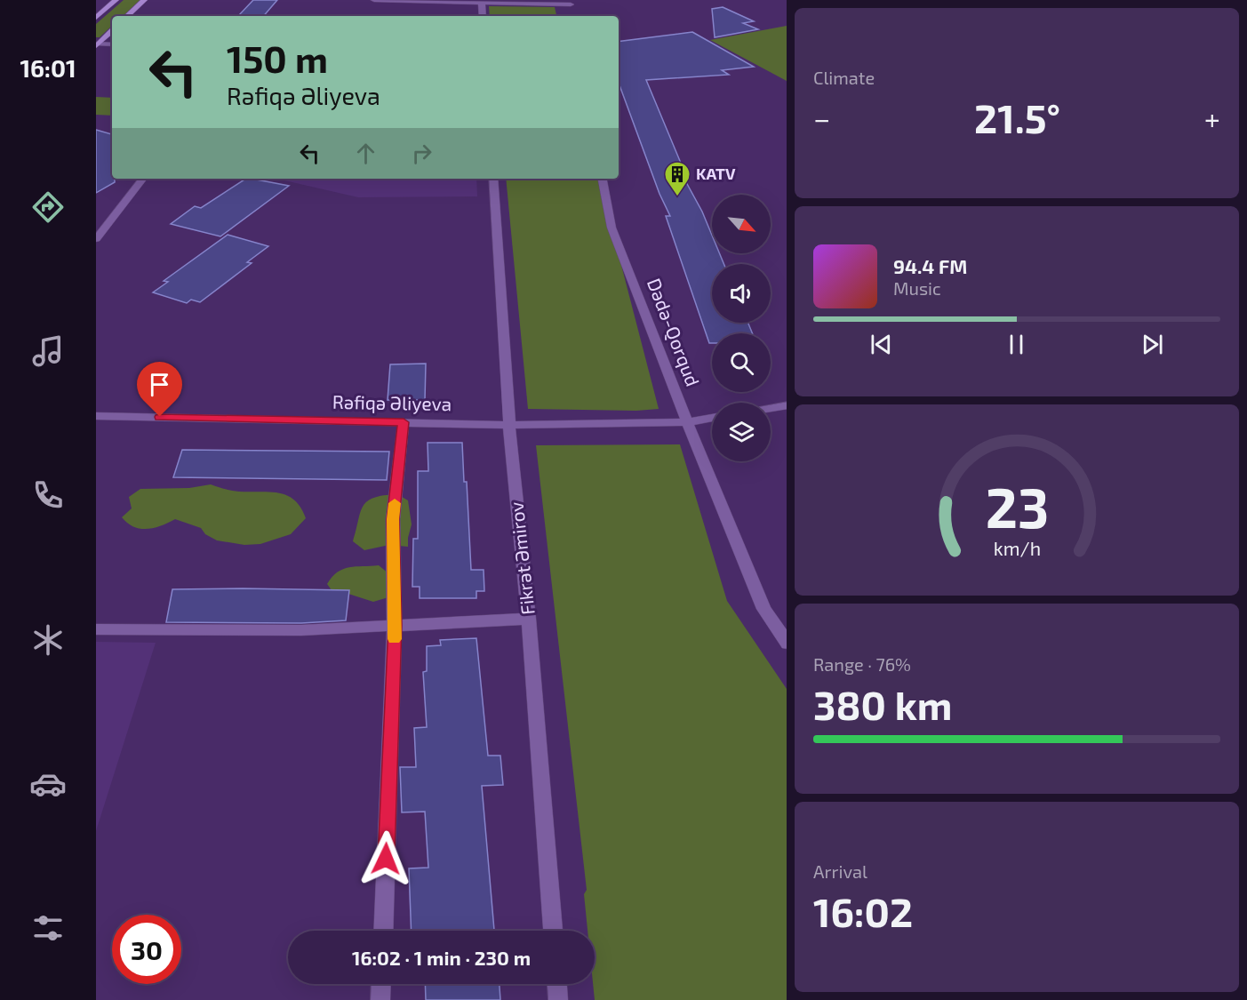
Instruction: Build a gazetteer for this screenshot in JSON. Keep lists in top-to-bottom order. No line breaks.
{"streets":{"street":["Dədə-Qorqud","Rəfiqə Əliyeva","Fikrət Əmirov"]},"crossings":[["Dədə-Qorqud","Rəfiqə Əliyeva"],["Rəfiqə Əliyeva","Fikrət Əmirov"]],"places":{"building":["KATV"]},"north":"bottom right","page":{"tabs":"16:01","tile":["Climate",["Range · 76%","380 km"],["Arrival","16:02"]],"turn":["150 m","Rəfiqə Əliyeva"],"heat":["−","21.5°","+"],"song":["94.4 FM","Music"],"limit":"30","trip":"16:02 · 1 min · 230 m","gauge":["23","km/h"]}}
